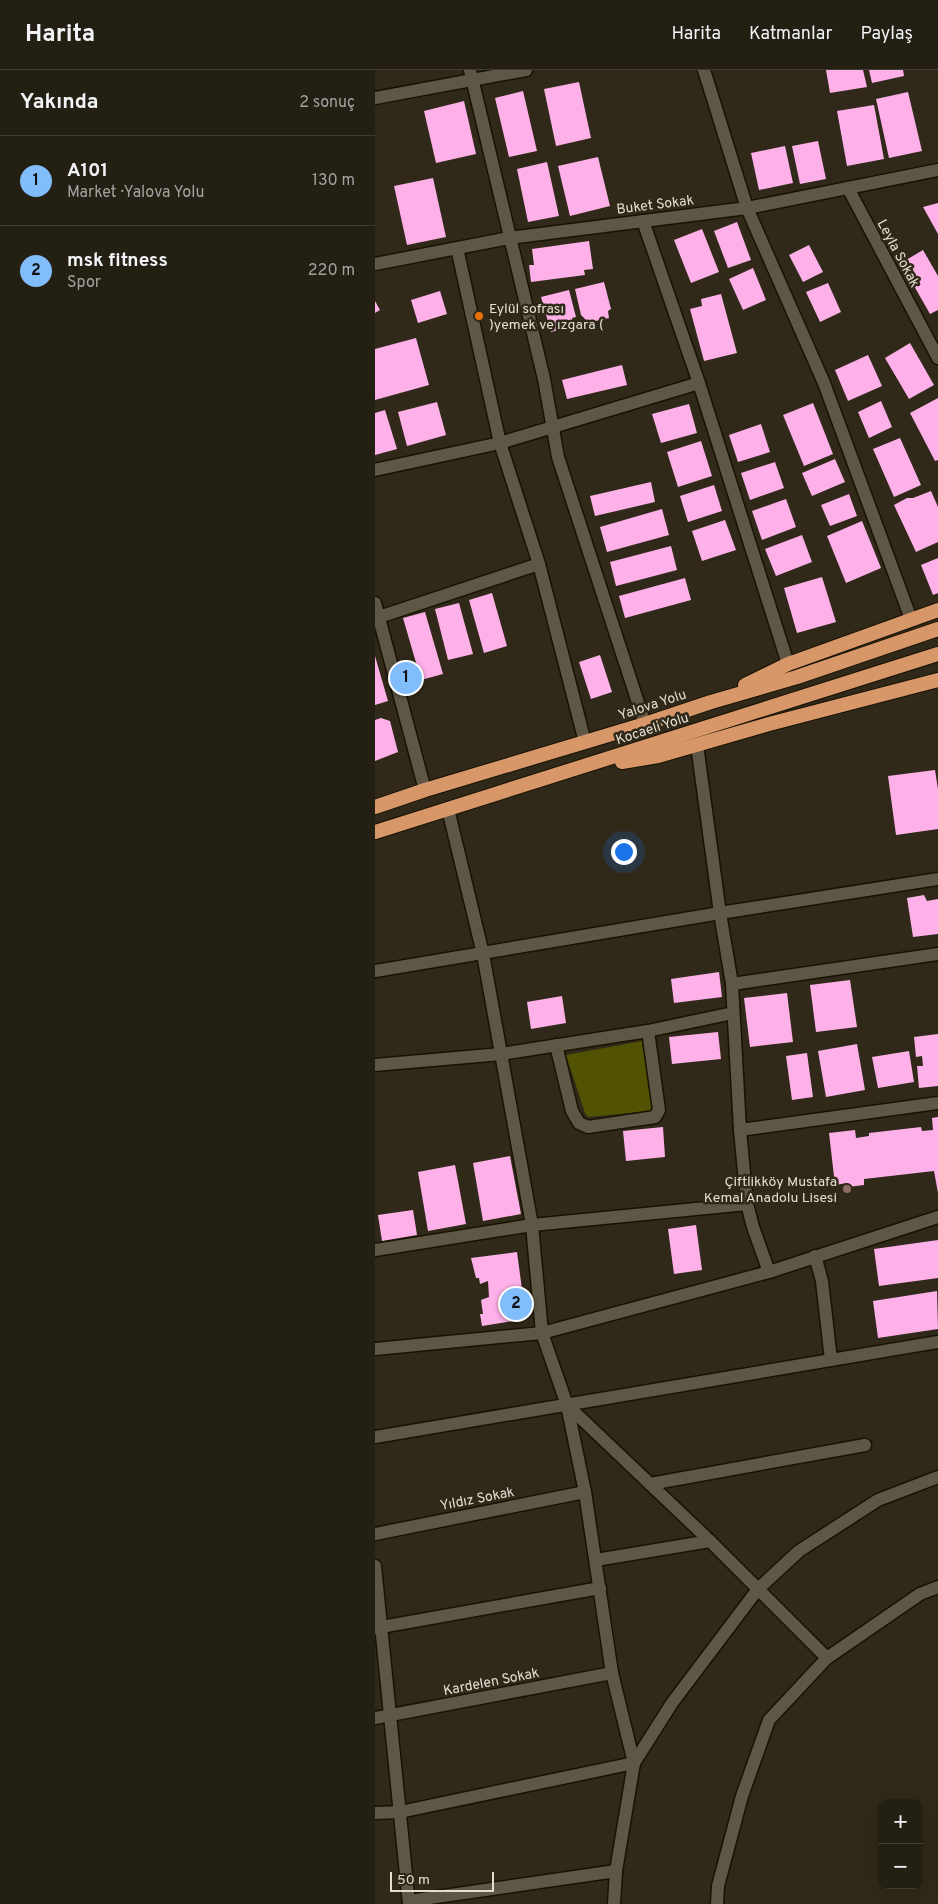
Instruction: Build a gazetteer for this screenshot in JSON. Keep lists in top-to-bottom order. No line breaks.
{"streets":{"highway":["Yalova Yolu","Kocaeli̇ Yolu"],"street":["Buket Sokak","Leyla Sokak","Yıldız Sokak","Kardelen Sokak"]},"crossings":[["Buket Sokak","Leyla Sokak"]],"places":["Eylül sofrası )yemek ve ızgara (","Çiftlikköy Mustafa Kemal Anadolu Lisesi"],"scale_bar":"50 m","page":{"header":"Harita","nav":["Harita","Katmanlar","Paylaş"],"heading":["Yakında","2 sonuç"],"list":[{"mark":"1","name":"A101","note":"Market · Yalova Yolu","value":"130 m"},{"mark":"2","name":"msk fitness","note":"Spor","value":"220 m"}],"pins":["1","2"],"map_buttons":["+","−"],"scale":"50 m"}}
